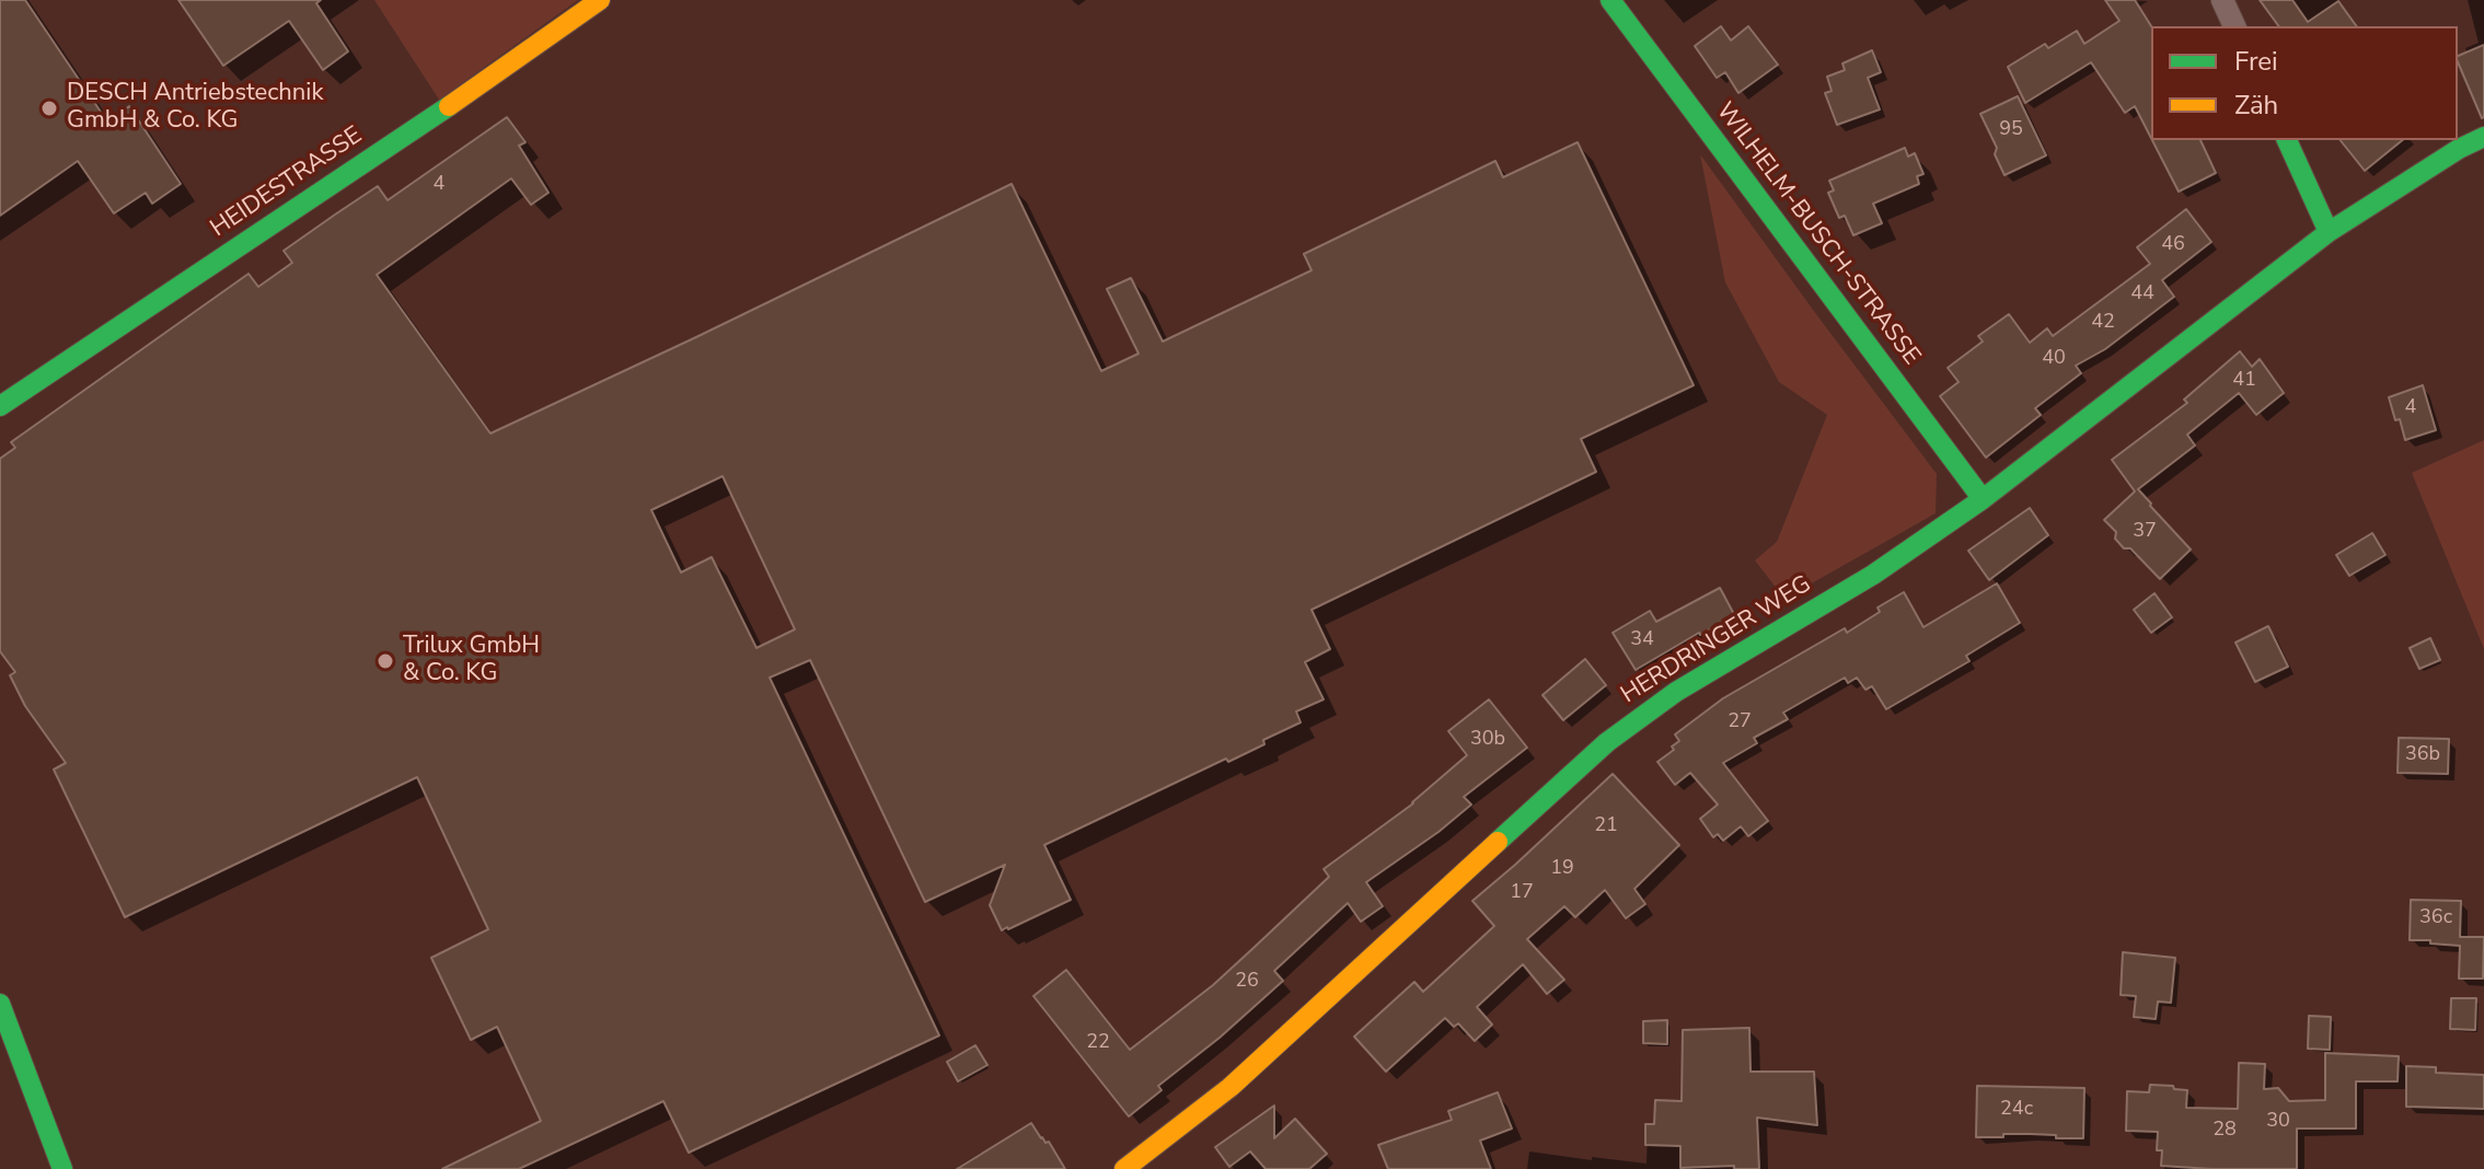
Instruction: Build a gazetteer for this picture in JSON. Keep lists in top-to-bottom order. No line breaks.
{"streets":{"main road":["HEIDESTRASSE","WILHELM-BUSCH-STRASSE","HERDRINGER WEG"]},"crossings":[["WILHELM-BUSCH-STRASSE","HERDRINGER WEG"]],"places":["DESCH Antriebstechnik GmbH & Co. KG","Trilux GmbH & Co. KG"],"house_numbers":["95","4","46","44","42","40","41","4","37","34","27","30b","36b","21","19","17","36c","26","22","24c","30","28"],"legend":["Frei","Zäh"]}
